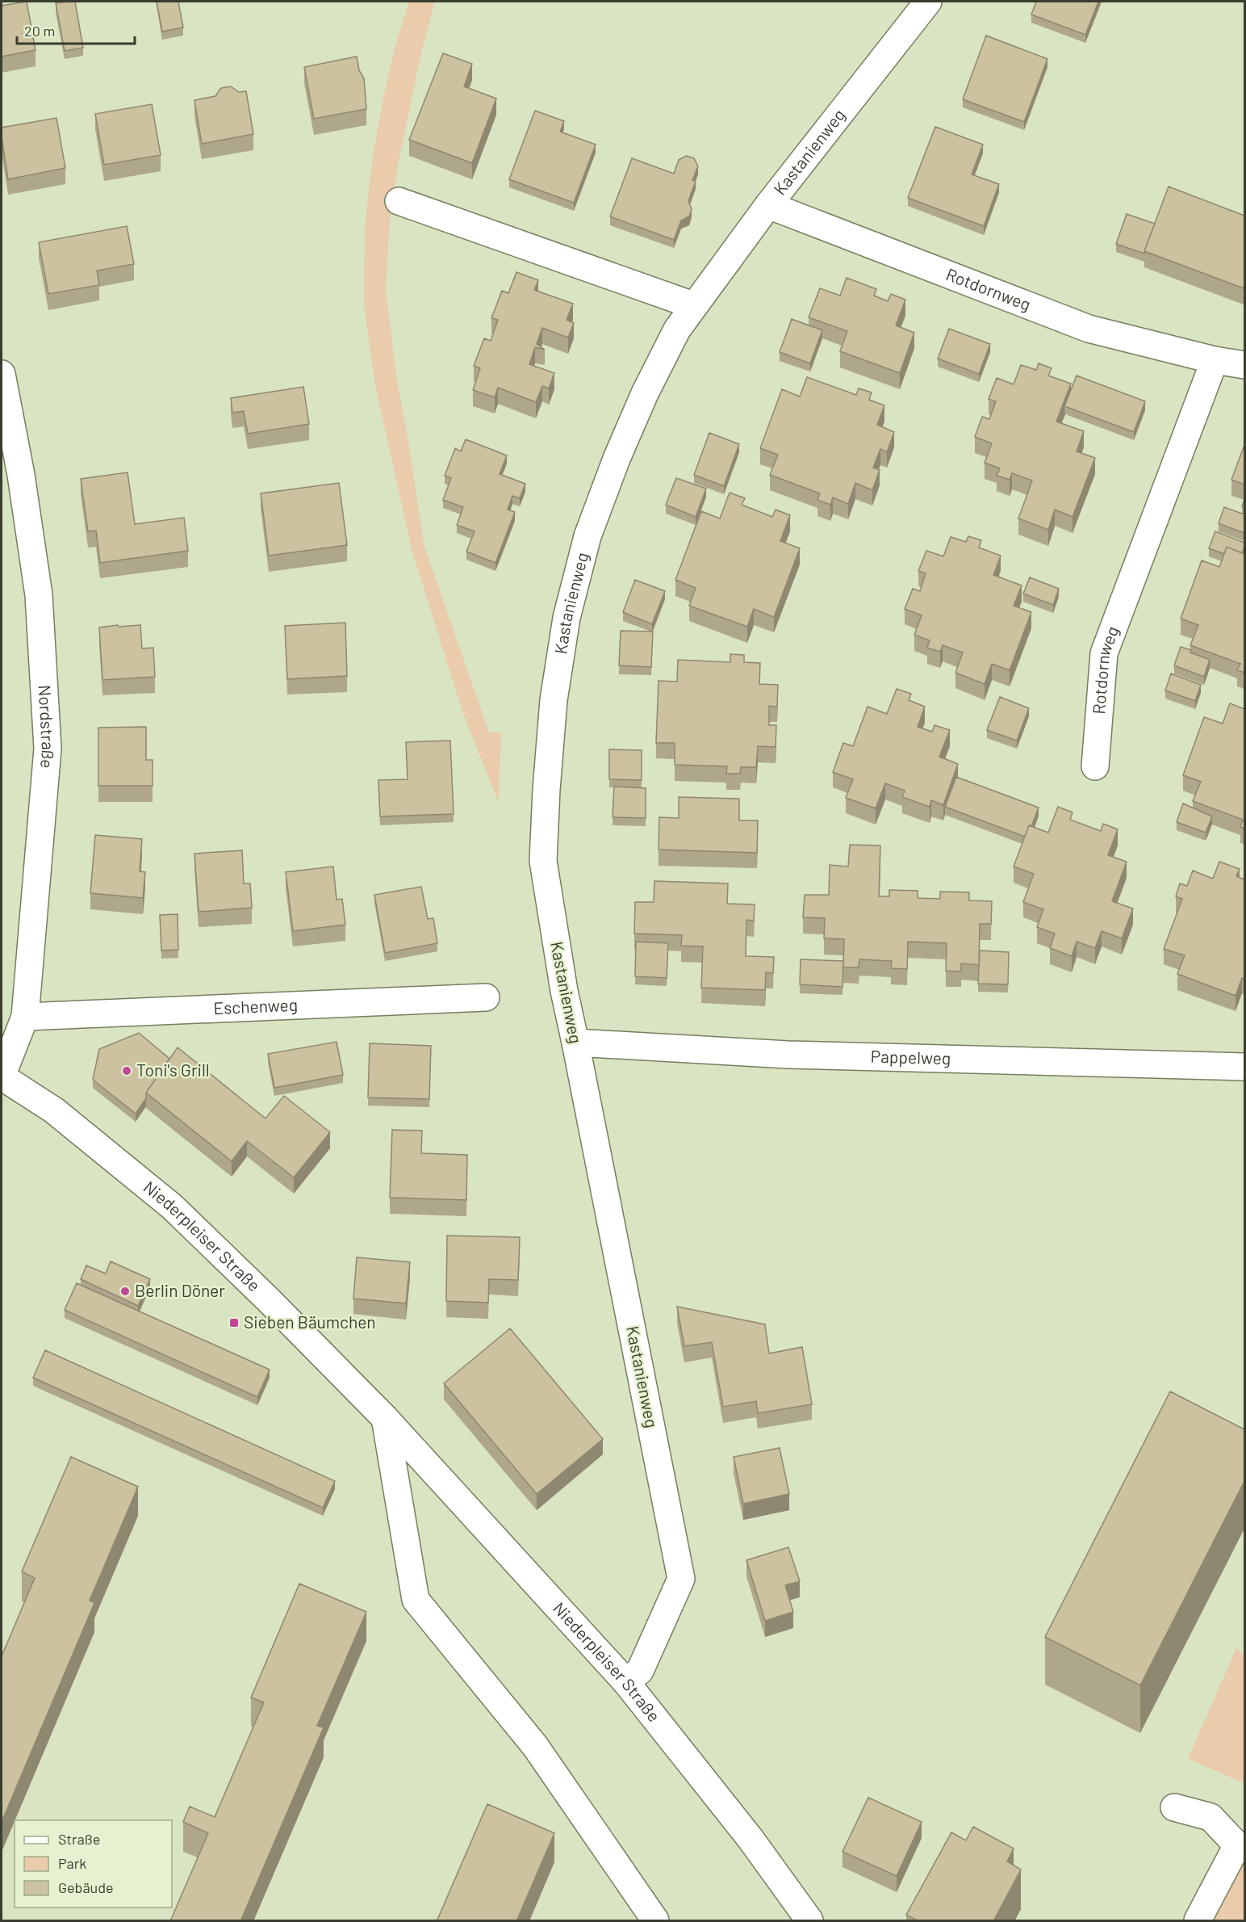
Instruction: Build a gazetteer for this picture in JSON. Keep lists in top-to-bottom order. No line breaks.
{"streets":{"street":["Kastanienweg","Rotdornweg","Nordstraße","Eschenweg","Pappelweg","Niederpleiser Straße"]},"crossings":[["Kastanienweg","Rotdornweg"],["Kastanienweg","Pappelweg"],["Kastanienweg","Niederpleiser Straße"],["Nordstraße","Eschenweg"],["Nordstraße","Niederpleiser Straße"]],"places":{"other":["Toni's Grill","Berlin Döner"],"transit":["Sieben Bäumchen"]},"legend":["Straße","Park","Gebäude"],"scale_bar":"20 m"}
